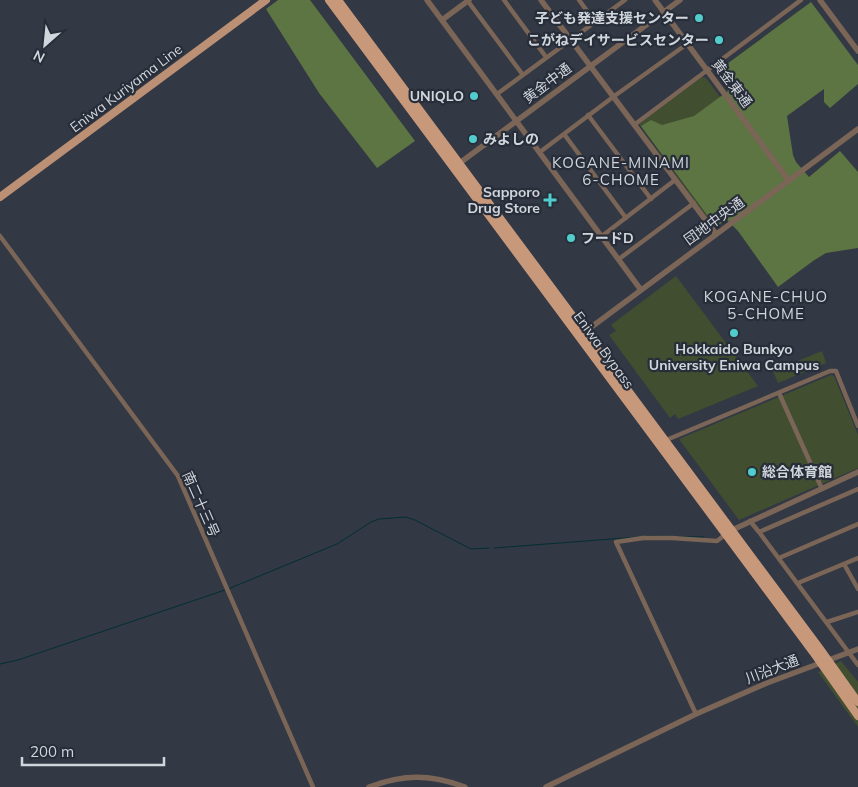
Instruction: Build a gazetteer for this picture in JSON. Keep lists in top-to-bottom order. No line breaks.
{"streets":{"highway":["Eniwa Bypass"],"main road":["Eniwa Kuriyama Line"],"street":["黄金中通","黄金東通","団地中央通","南二十三号","川沿大通"]},"crossings":[["黄金中通","黄金東通"],["黄金中通","Eniwa Bypass"],["黄金東通","団地中央通"],["団地中央通","Eniwa Bypass"],["Eniwa Bypass","川沿大通"]],"districts":["KOGANE-MINAMI 6-CHOME","KOGANE-CHUO 5-CHOME"],"places":{"other":["子ども発達支援センター","こがねデイサービスセンター","UNIQLO","みよしの","フードD","Hokkaido Bunkyo University Eniwa Campus","総合体育館"],"health":["Sapporo Drug Store"]},"scale_bar":"200 m","north":"bottom left"}
